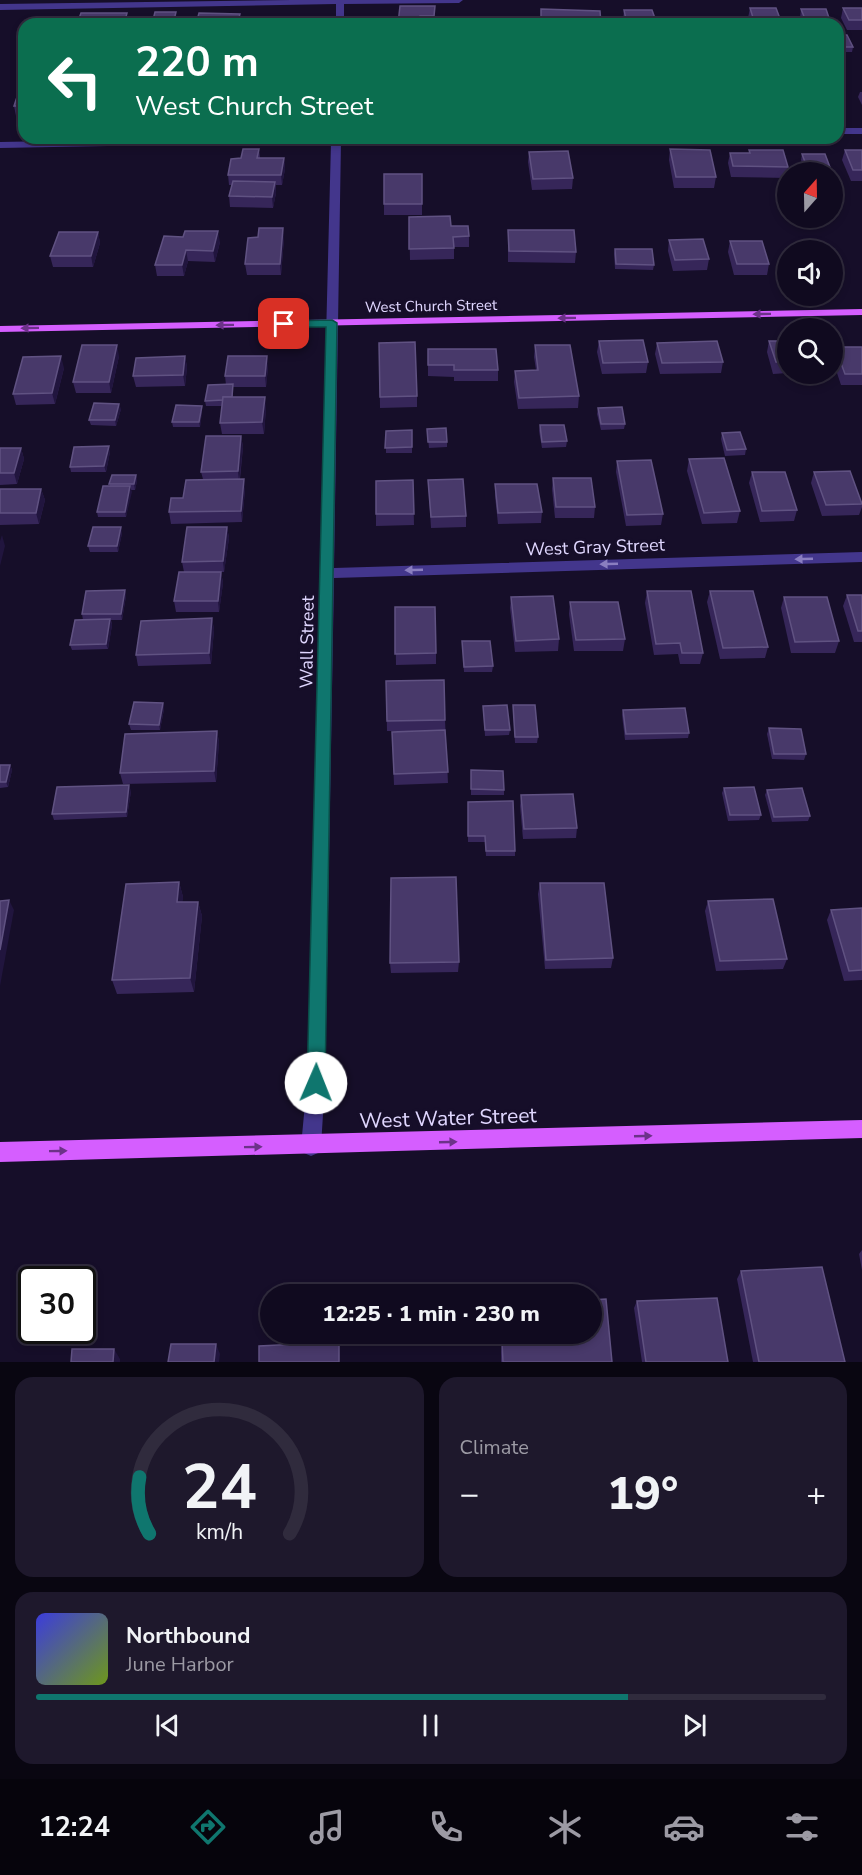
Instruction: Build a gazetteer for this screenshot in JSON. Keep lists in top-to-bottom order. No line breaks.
{"streets":{"main road":["West Church Street","West Water Street"],"street":["West Gray Street","Wall Street"]},"crossings":[["West Church Street","Wall Street"],["West Gray Street","Wall Street"],["Wall Street","West Water Street"]],"one_way":["West Church Street","West Gray Street","West Water Street"],"north":"top","page":{"turn":["220 m","West Church Street"],"limit":"30","trip":"12:25 · 1 min · 230 m","tile":"Climate","heat":["−","19°","+"],"song":["Northbound","June Harbor"],"tabs":"12:24","gauge":["24","km/h"]}}
